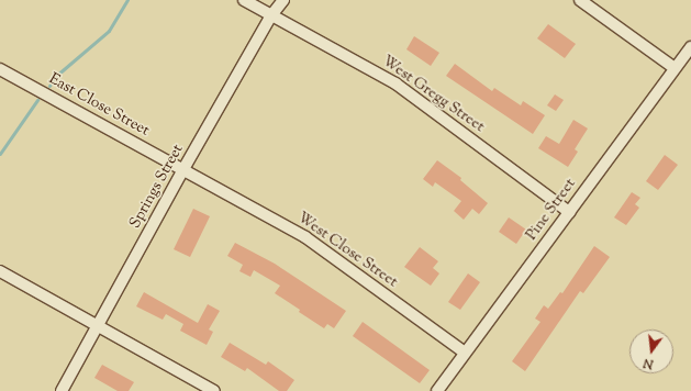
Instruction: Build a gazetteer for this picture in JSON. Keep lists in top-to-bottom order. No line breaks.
{"streets":{"street":["West Gregg Street","East Close Street","Springs Street","Pine Street","West Close Street"]},"crossings":[["West Gregg Street","Springs Street"],["West Gregg Street","Pine Street"],["East Close Street","Springs Street"],["East Close Street","West Close Street"],["Springs Street","West Close Street"],["Pine Street","West Close Street"]],"north":"bottom"}
